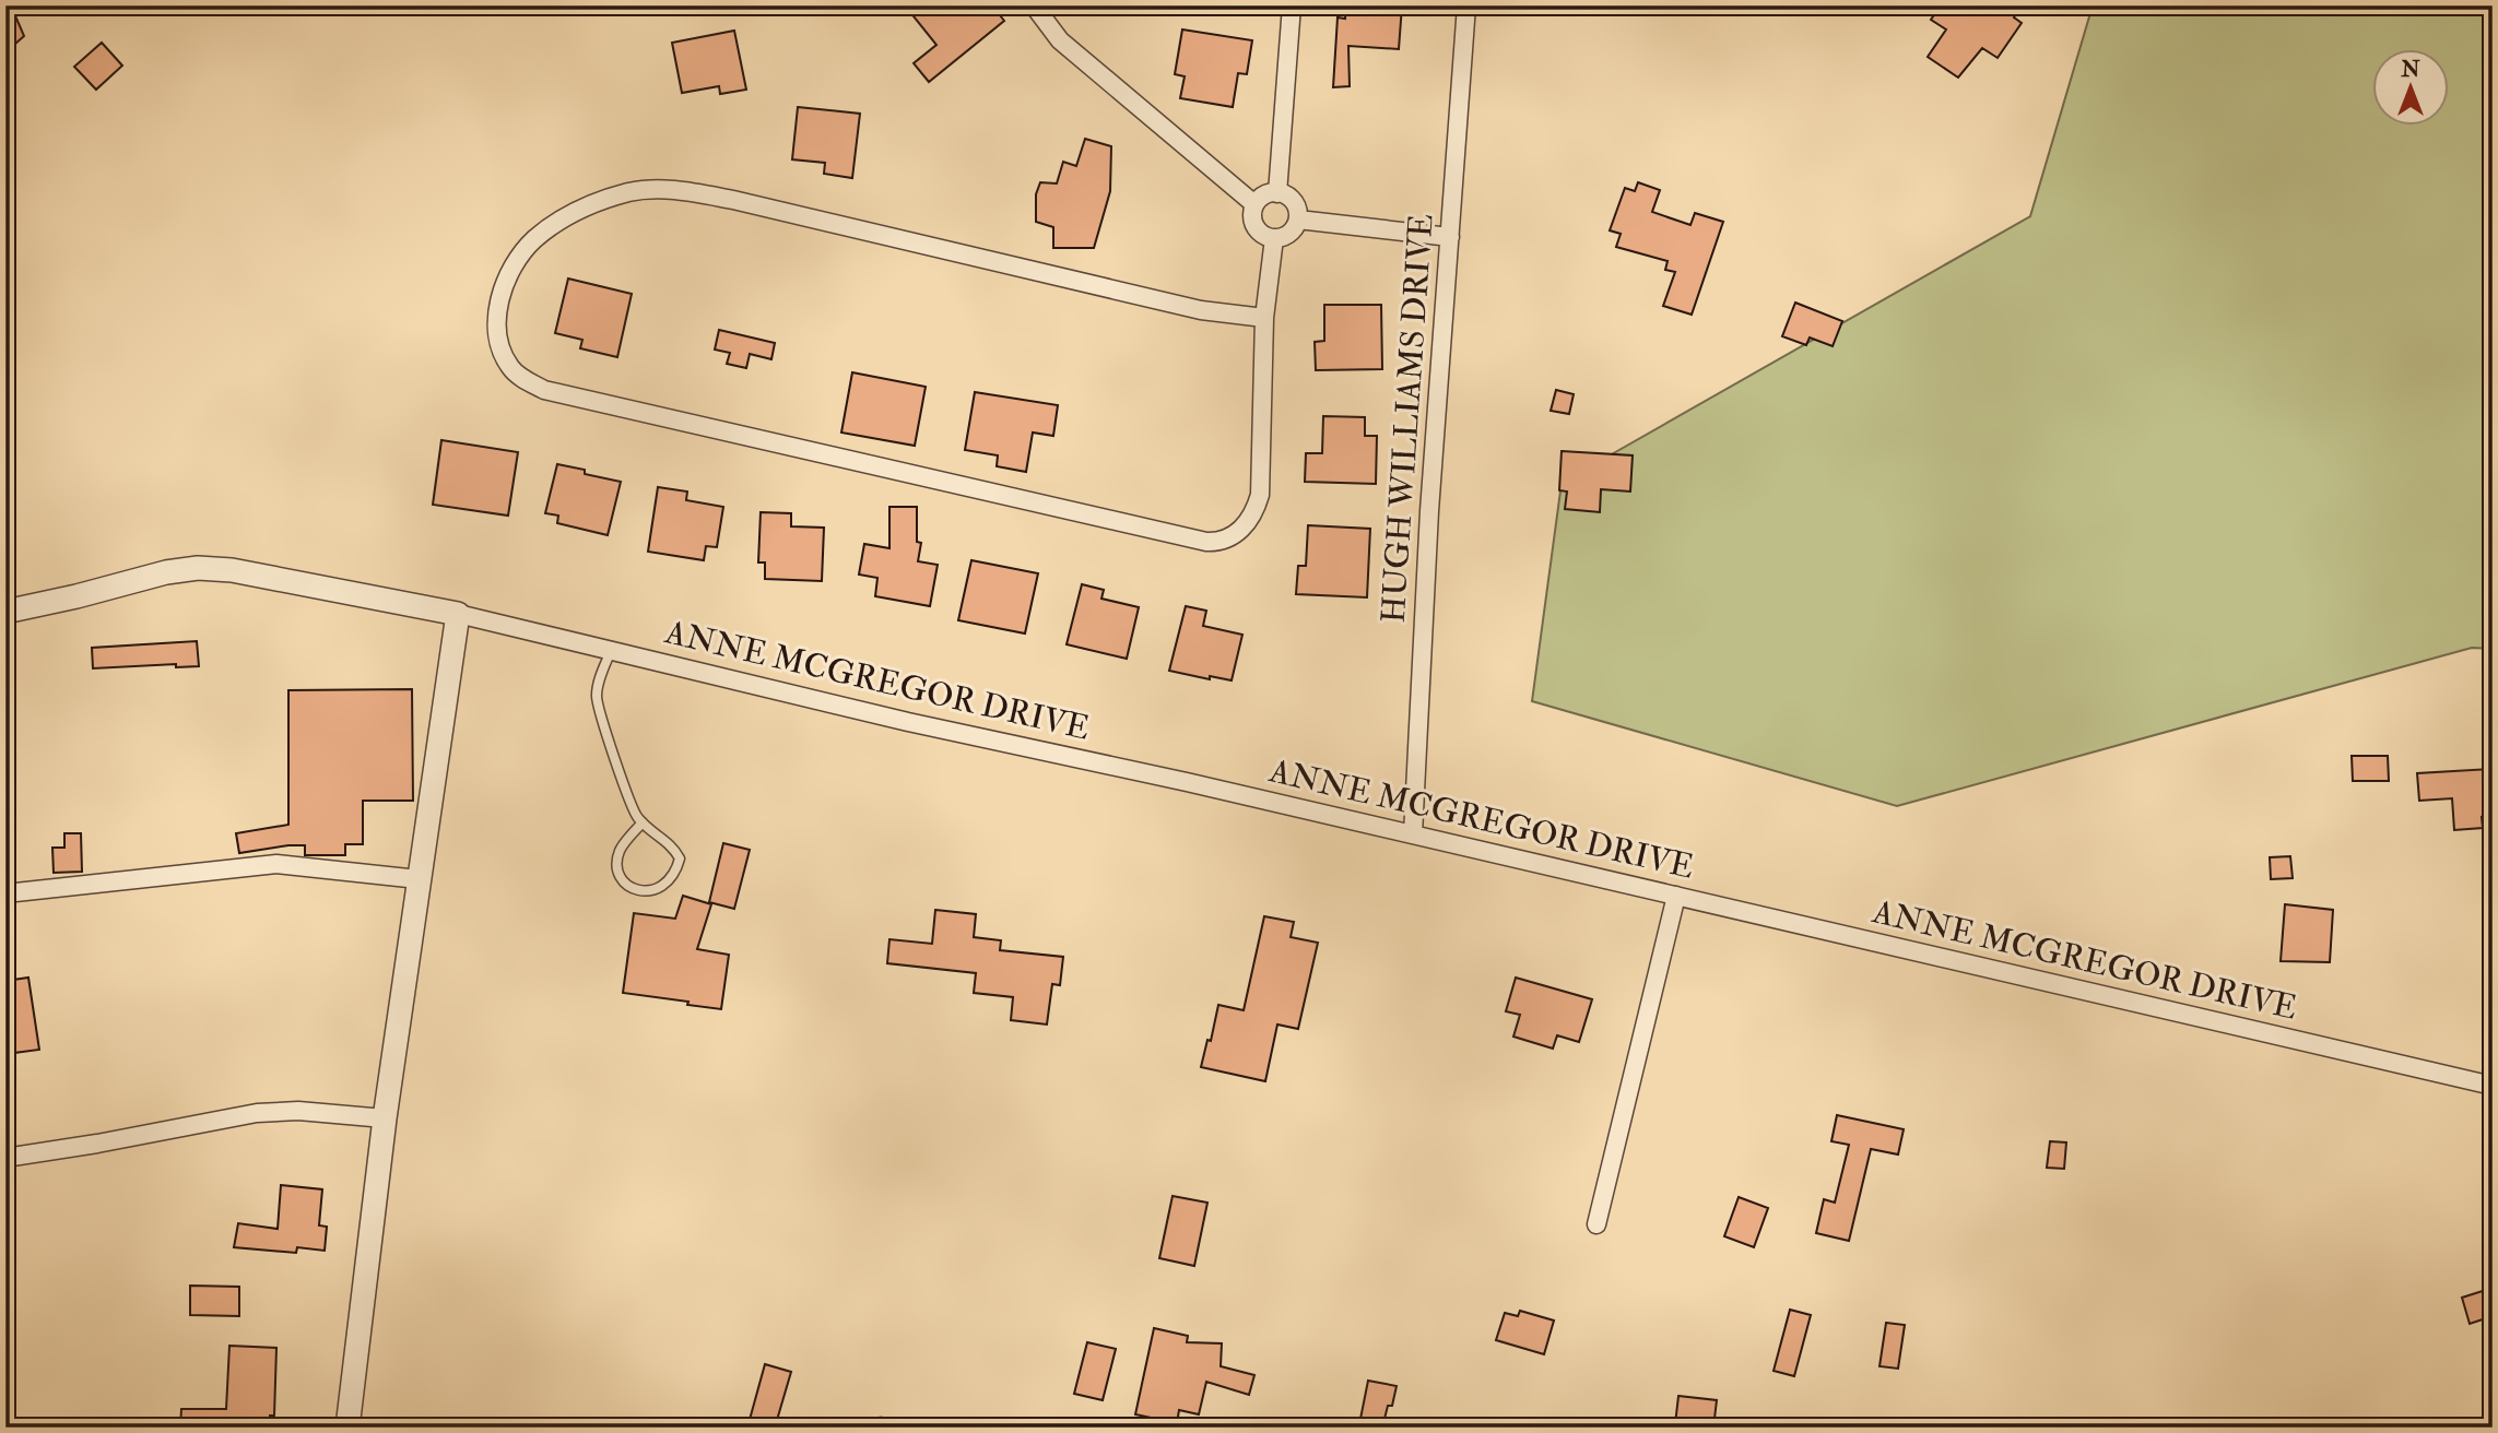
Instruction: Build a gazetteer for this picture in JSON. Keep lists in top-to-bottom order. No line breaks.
{"streets":{"street":["HUGH WILLIAMS DRIVE","ANNE MCGREGOR DRIVE"]},"crossings":[["HUGH WILLIAMS DRIVE","ANNE MCGREGOR DRIVE"]],"north":"top"}
